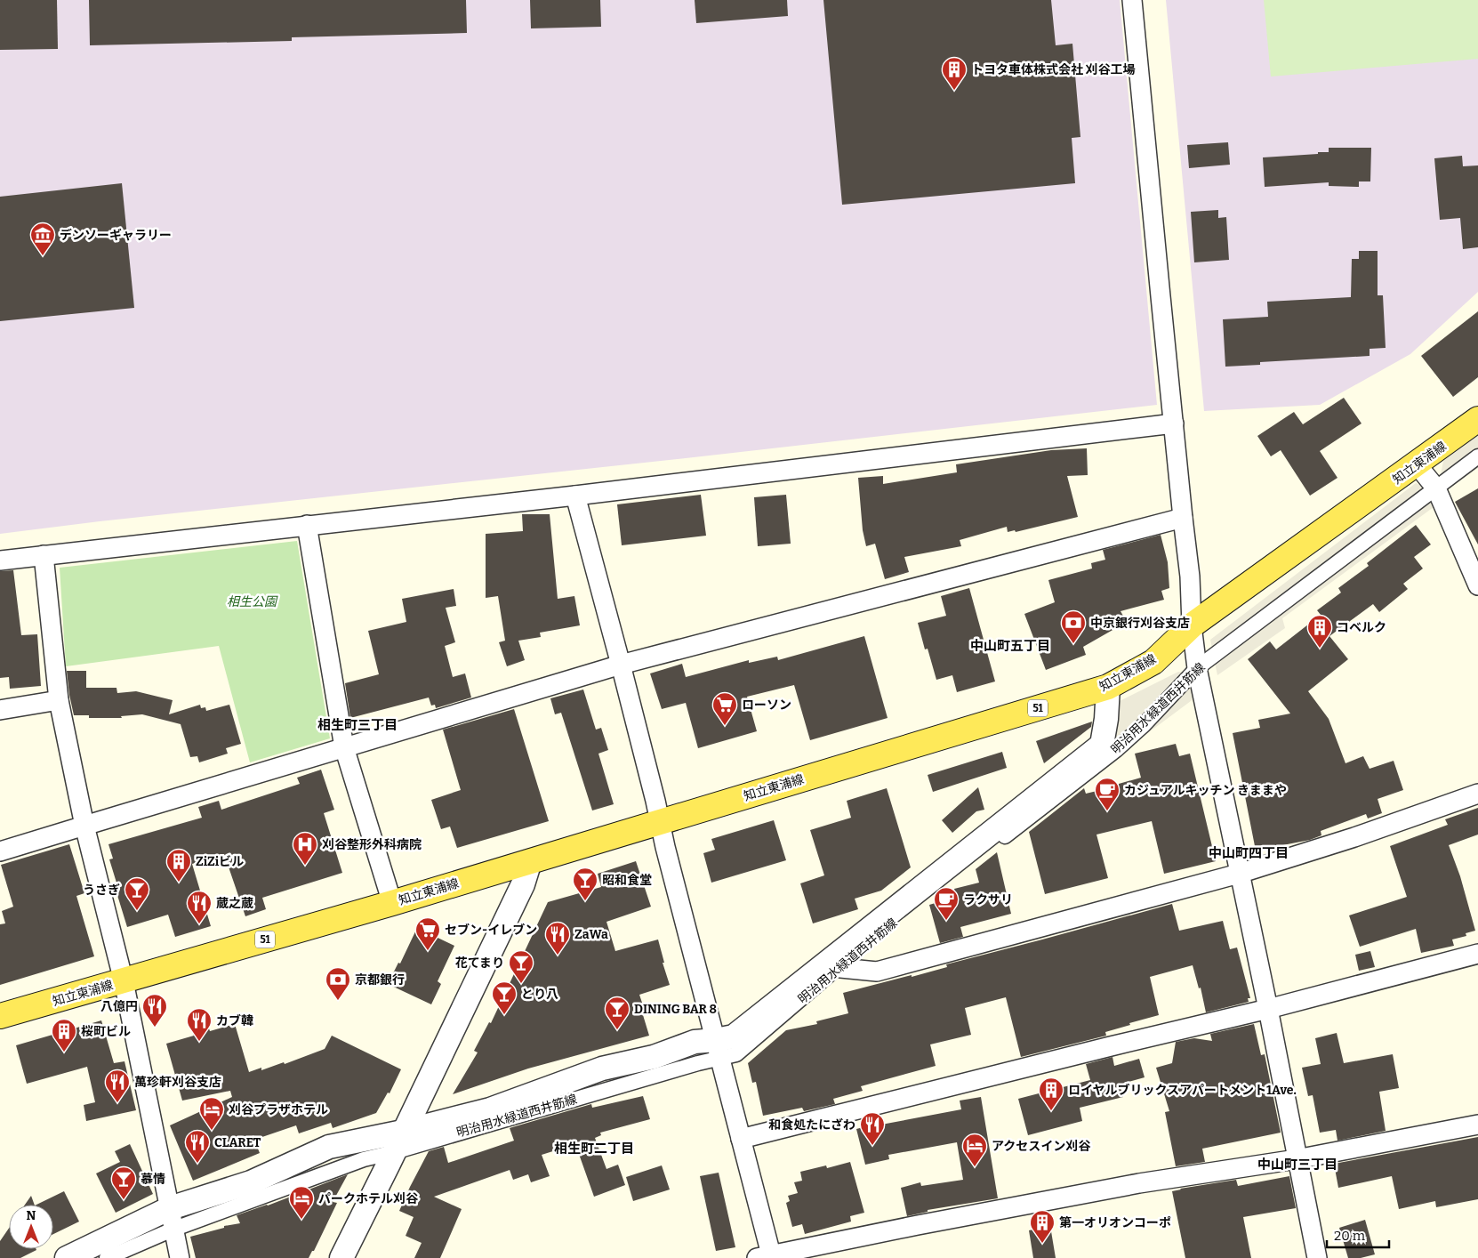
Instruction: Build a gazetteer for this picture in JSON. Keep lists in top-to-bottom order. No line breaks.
{"streets":{"main road":["知立東浦線","51"],"street":["明治用水緑道西井筋線"]},"districts":["中山町五丁目","相生町三丁目","中山町四丁目","相生町二丁目","中山町三丁目"],"parks":["相生公園"],"places":{"building":["トヨタ車体株式会社 刈谷工場","コベルク","ZiZiビル","桜町ビル","ロイヤルブリックスアパートメント1Ave.","第一オリオンコーポ"],"museum":["デンソーギャラリー"],"bank":["中京銀行刈谷支店","京都銀行"],"supermarket":["ローソン","セブン-イレブン"],"cafe":["カジュアルキッチン きままや","ラクサリ"],"hospital":["刈谷整形外科病院"],"bar":["昭和食堂","うさぎ","花てまり","とり八","DINING BAR 8","慕情"],"restaurant":["蔵之蔵","ZaWa","八億円","カブ韓","萬珍軒刈谷支店","和食処たにざわ","CLARET"],"hotel":["刈谷プラザホテル","アクセスイン刈谷","パークホテル刈谷"]},"scale_bar":"20 m","north":"top"}
